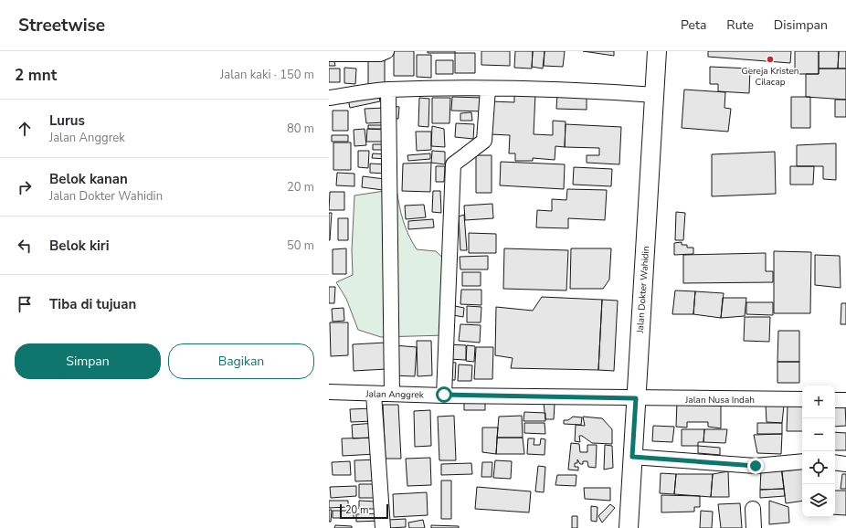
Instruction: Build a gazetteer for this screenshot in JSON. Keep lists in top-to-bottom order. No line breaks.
{"streets":{"street":["Jalan Dokter Wahidin","Jalan Anggrek","Jalan Nusa Indah"]},"crossings":[["Jalan Dokter Wahidin","Jalan Anggrek"],["Jalan Dokter Wahidin","Jalan Nusa Indah"],["Jalan Anggrek","Jalan Nusa Indah"]],"places":["Gereja Kristen Cilacap"],"scale_bar":"20 m","page":{"header":"Streetwise","nav":["Peta","Rute","Disimpan"],"heading":["2 mnt","Jalan kaki · 150 m"],"list":[["Lurus","Jalan Anggrek","80 m"],["Belok kanan","Jalan Dokter Wahidin","20 m"],["Belok kiri","50 m"],"Tiba di tujuan"],"buttons":["Simpan","Bagikan"],"map_buttons":["+","−"],"scale":"20 m"}}
